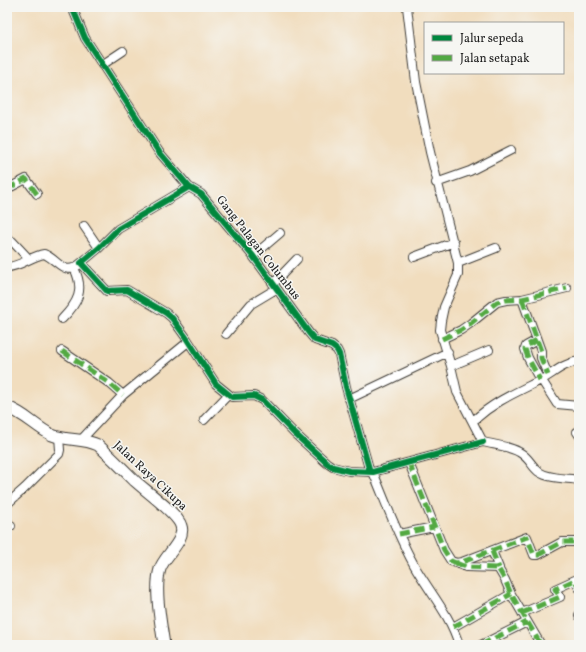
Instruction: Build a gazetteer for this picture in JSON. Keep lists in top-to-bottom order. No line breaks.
{"streets":{"main road":["Jalan Raya Cikupa"],"street":["Gang Palagan Columbus"]},"legend":["Jalur sepeda","Jalan setapak"]}
